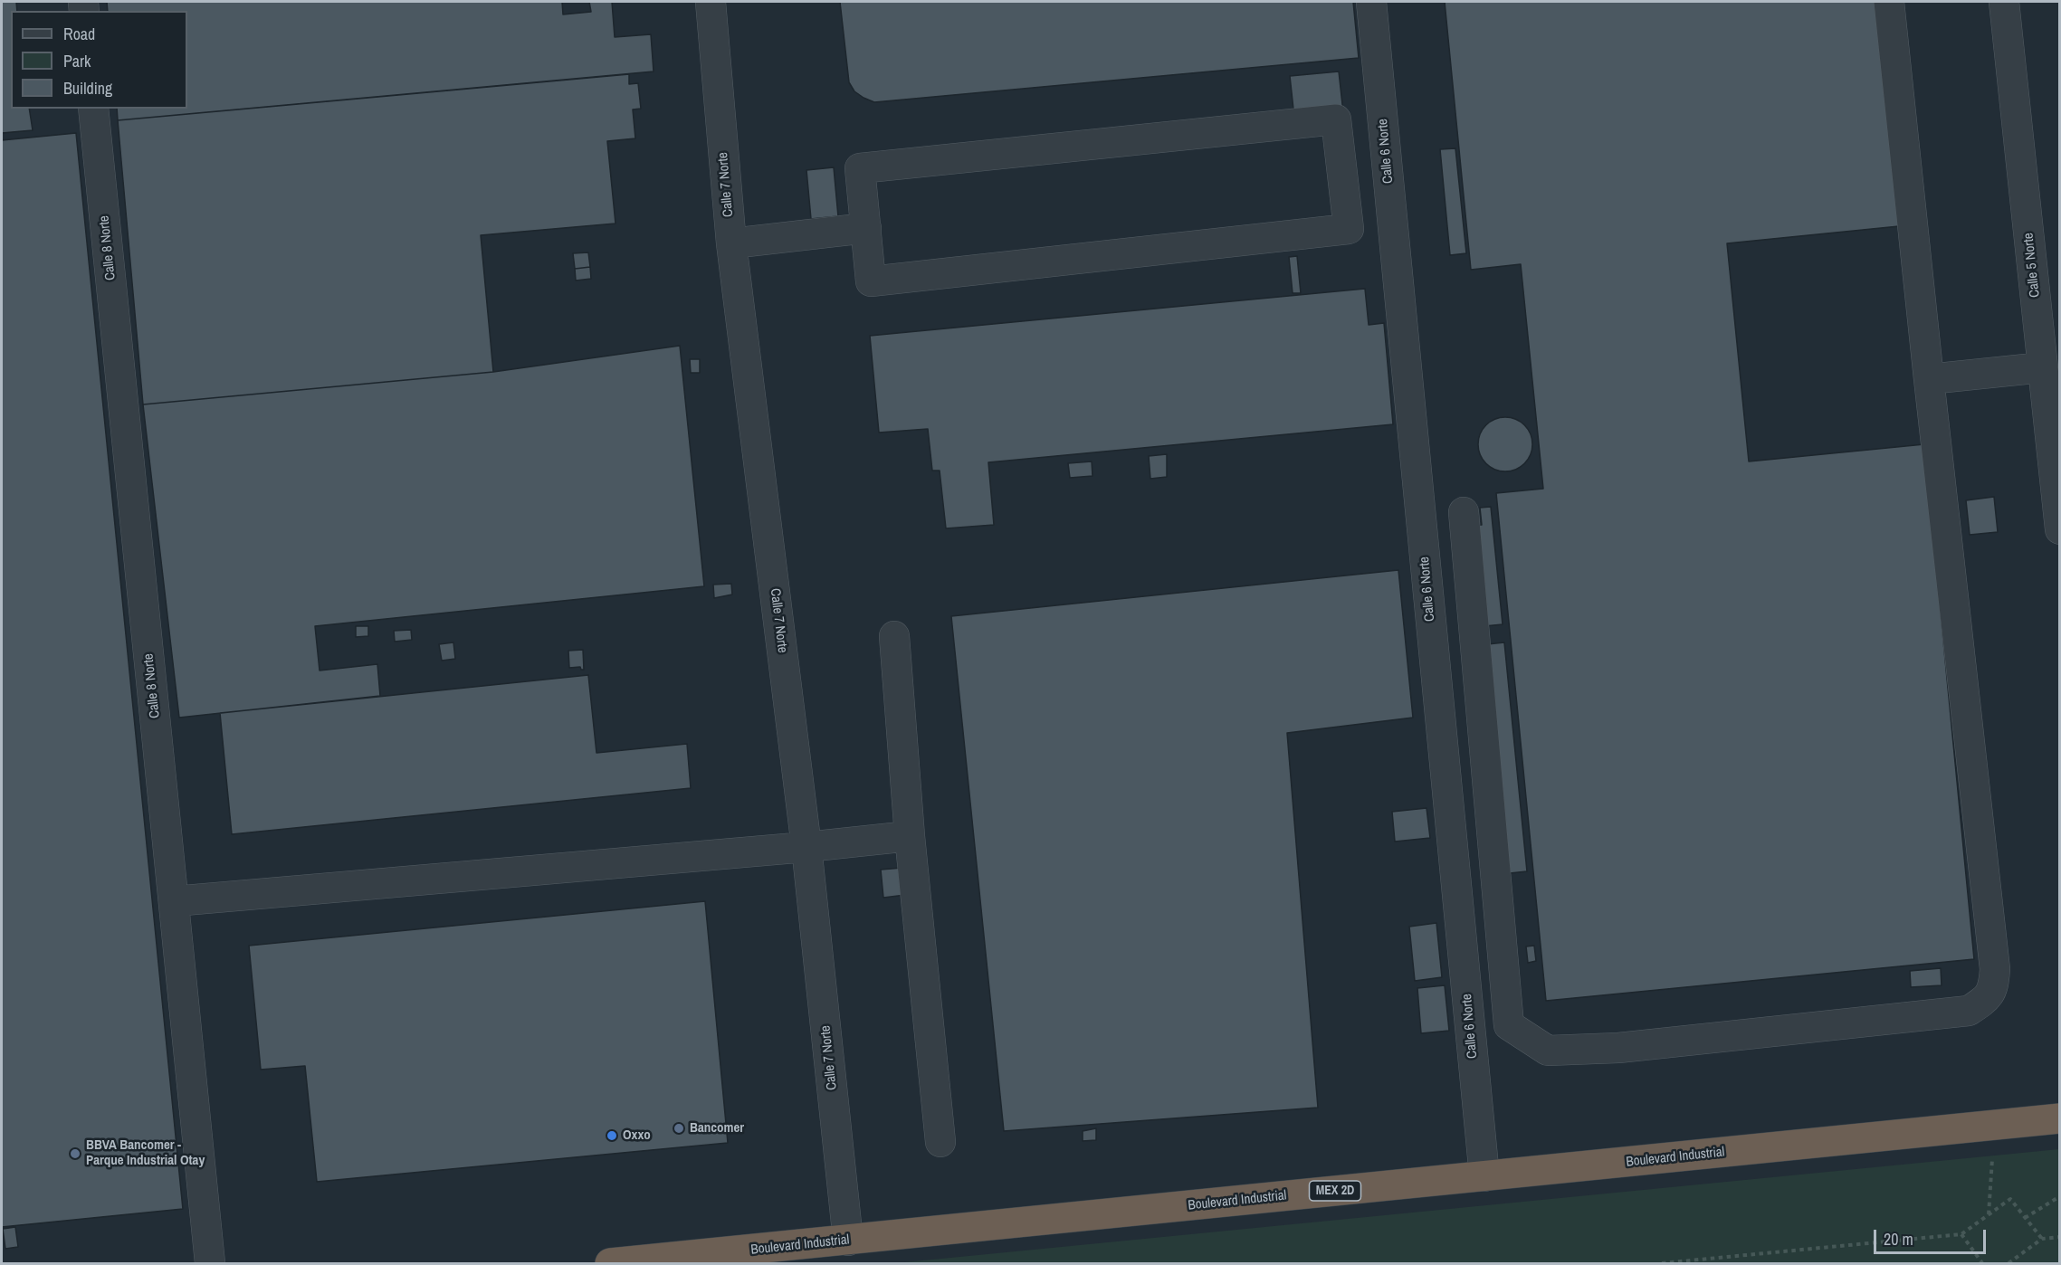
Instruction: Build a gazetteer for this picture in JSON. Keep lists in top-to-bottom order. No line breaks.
{"streets":{"highway":["Boulevard Industrial","MEX 2D"],"street":["Calle 6 Norte","Calle 7 Norte","Calle 8 Norte","Calle 5 Norte"]},"crossings":[["Calle 6 Norte","Boulevard Industrial"],["Calle 7 Norte","Boulevard Industrial"]],"places":["Bancomer","Oxxo","BBVA Bancomer - Parque Industrial Otay"],"legend":["Road","Park","Building"],"scale_bar":"20 m"}
